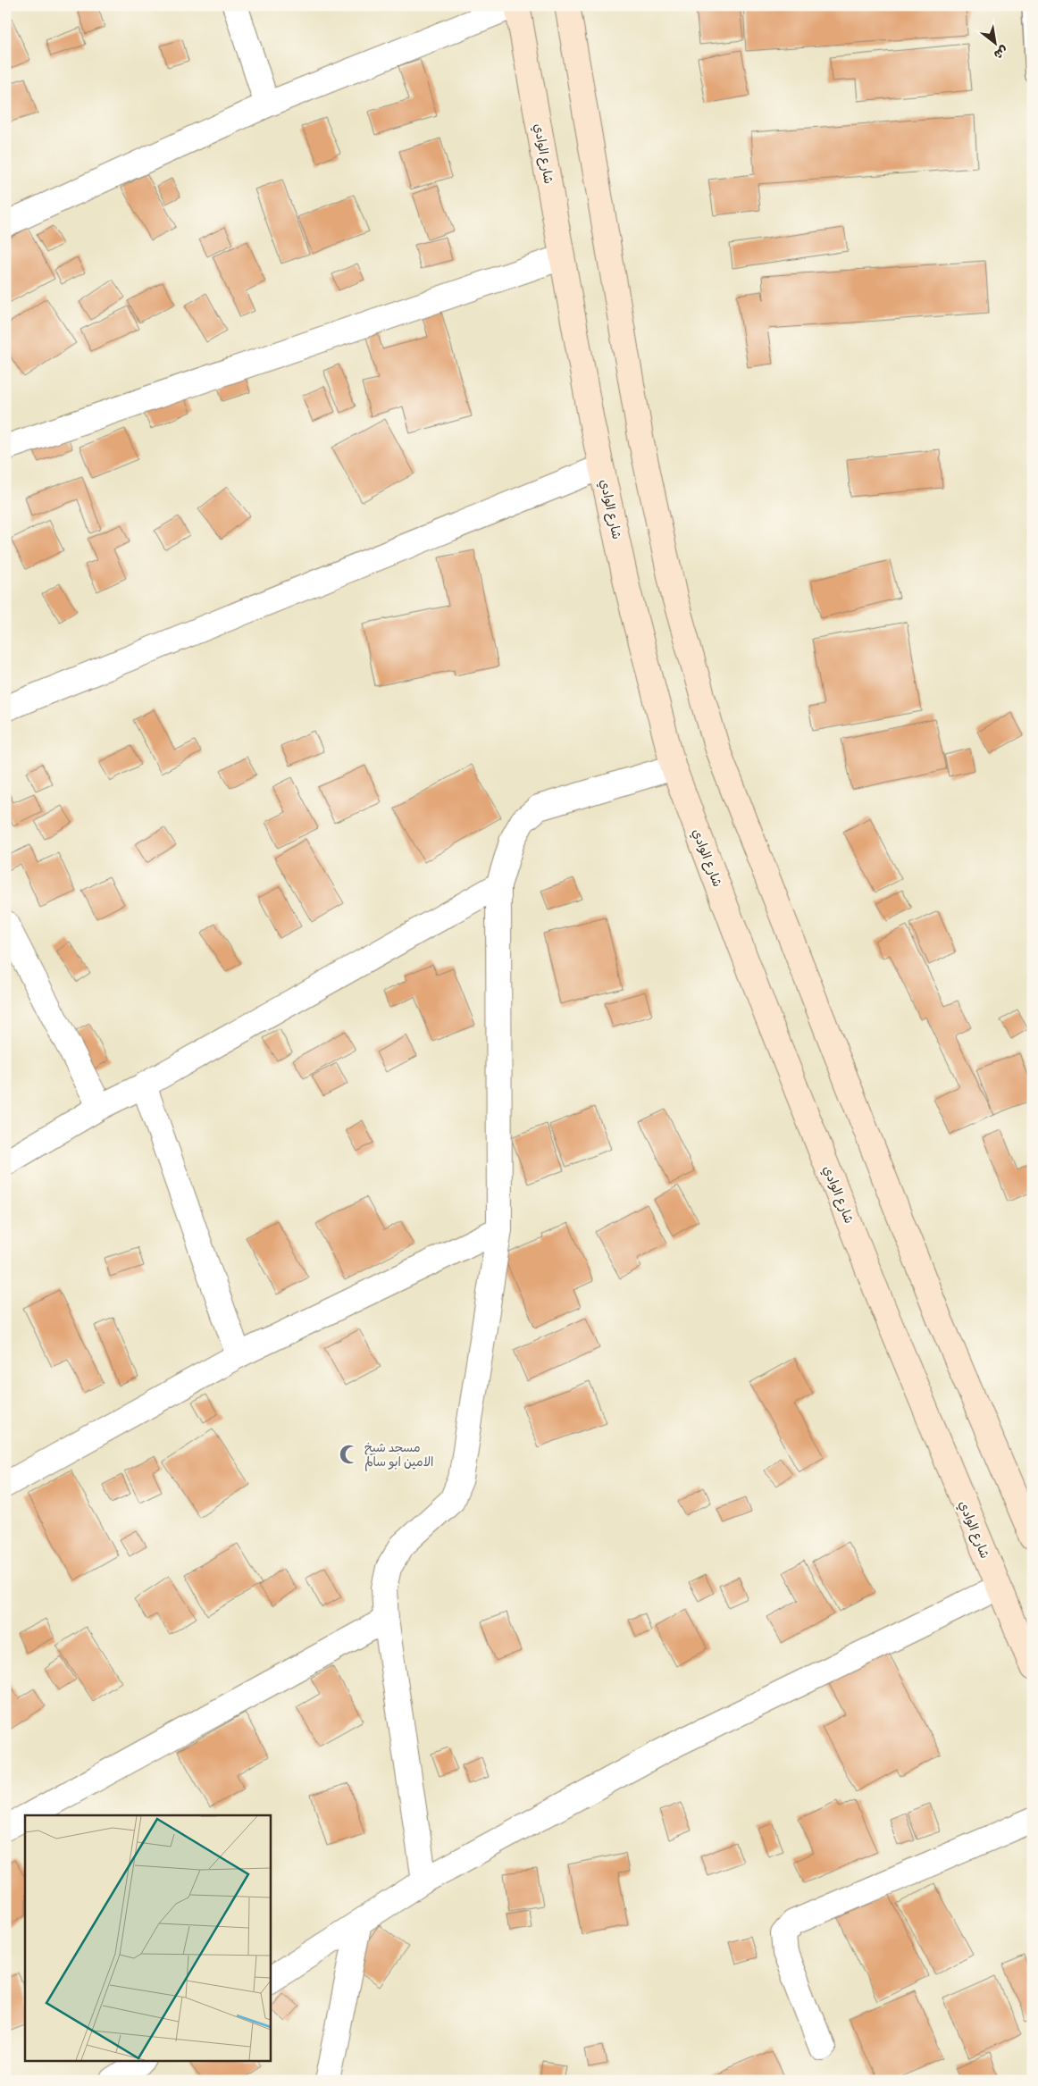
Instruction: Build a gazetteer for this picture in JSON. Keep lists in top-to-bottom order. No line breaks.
{"streets":{"main road":["شارع الوادي"]},"places":{"mosque":["مسجد شيخ الامين ابو سالم"]},"north":"bottom right"}
